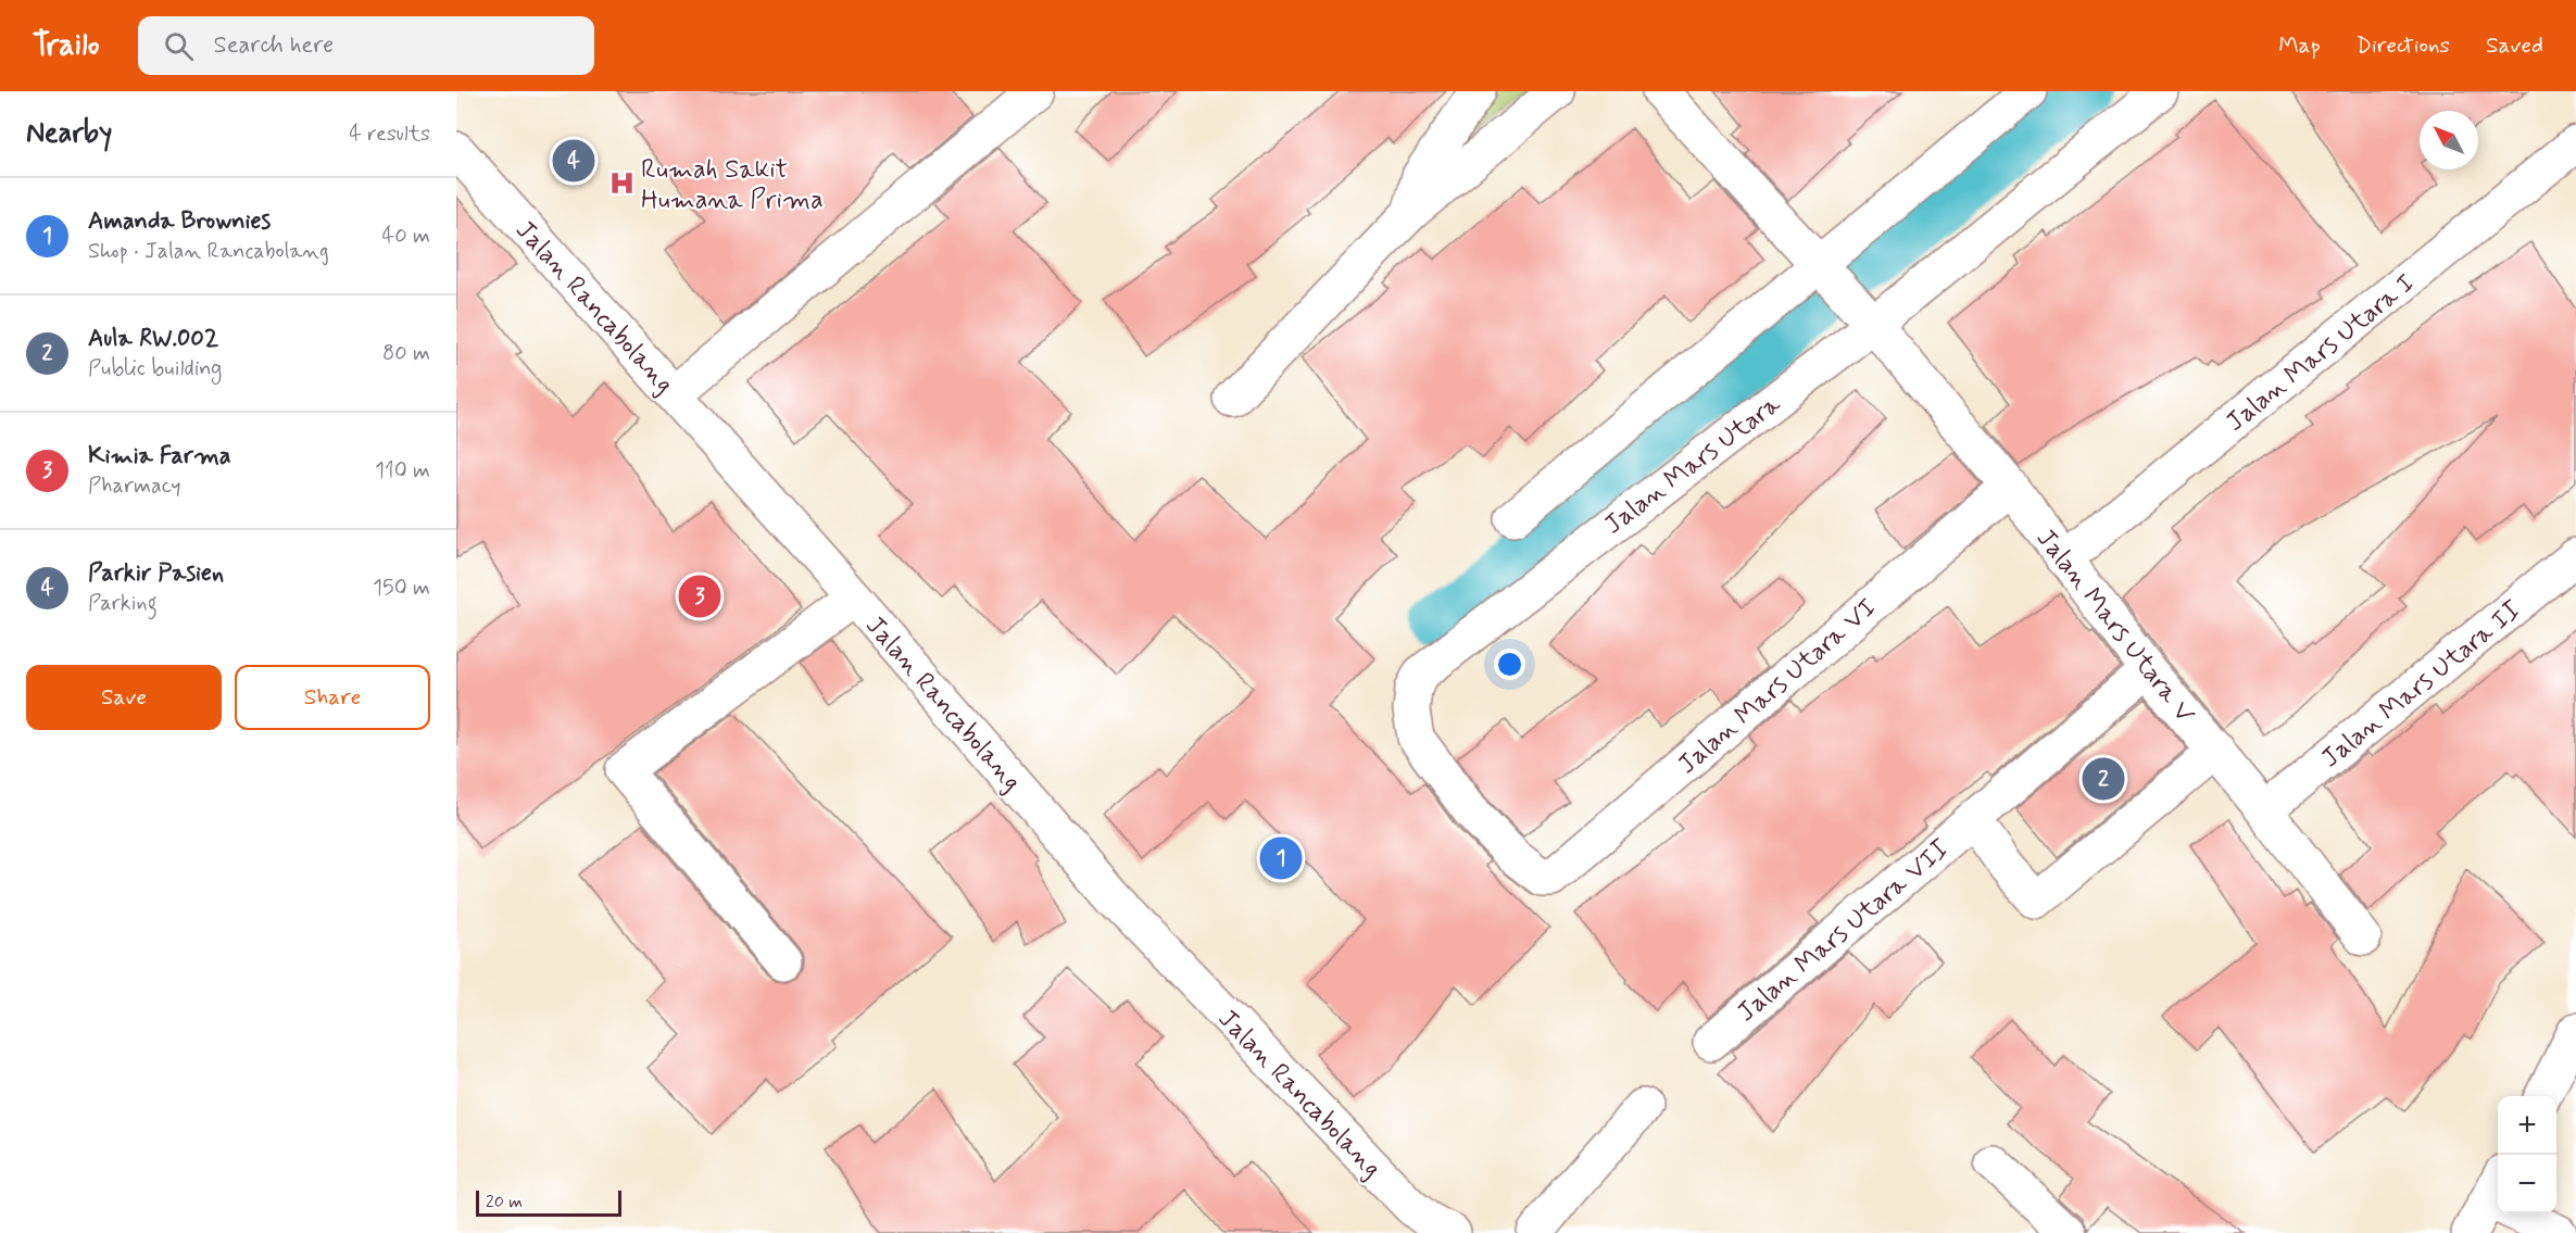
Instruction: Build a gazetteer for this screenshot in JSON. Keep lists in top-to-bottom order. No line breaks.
{"streets":{"street":["Jalan Rancabolang","Jalan Mars Utara I","Jalan Mars Utara","Jalan Mars Utara V","Jalan Mars Utara II","Jalan Mars Utara VI","Jalan Mars Utara VII"]},"crossings":[["Jalan Mars Utara I","Jalan Mars Utara V"],["Jalan Mars Utara","Jalan Mars Utara V"],["Jalan Mars Utara","Jalan Mars Utara VI"],["Jalan Mars Utara V","Jalan Mars Utara II"],["Jalan Mars Utara V","Jalan Mars Utara VI"],["Jalan Mars Utara V","Jalan Mars Utara VII"]],"places":{"hospital":["Rumah Sakit Humana Prima"]},"scale_bar":"20 m","north":"top left","page":{"header":"Trailo","search":"Search here","nav":["Map","Directions","Saved"],"heading":["Nearby","4 results"],"pins":["4","3","2","1"],"list":[{"mark":"1","name":"Amanda Brownies","note":"Shop · Jalan Rancabolang","value":"40 m"},{"mark":"2","name":"Aula RW.002","note":"Public building","value":"80 m"},{"mark":"3","name":"Kimia Farma","note":"Pharmacy","value":"110 m"},{"mark":"4","name":"Parkir Pasien","note":"Parking","value":"150 m"}],"buttons":["Save","Share"],"map_buttons":["+","−"],"scale":"20 m"}}
